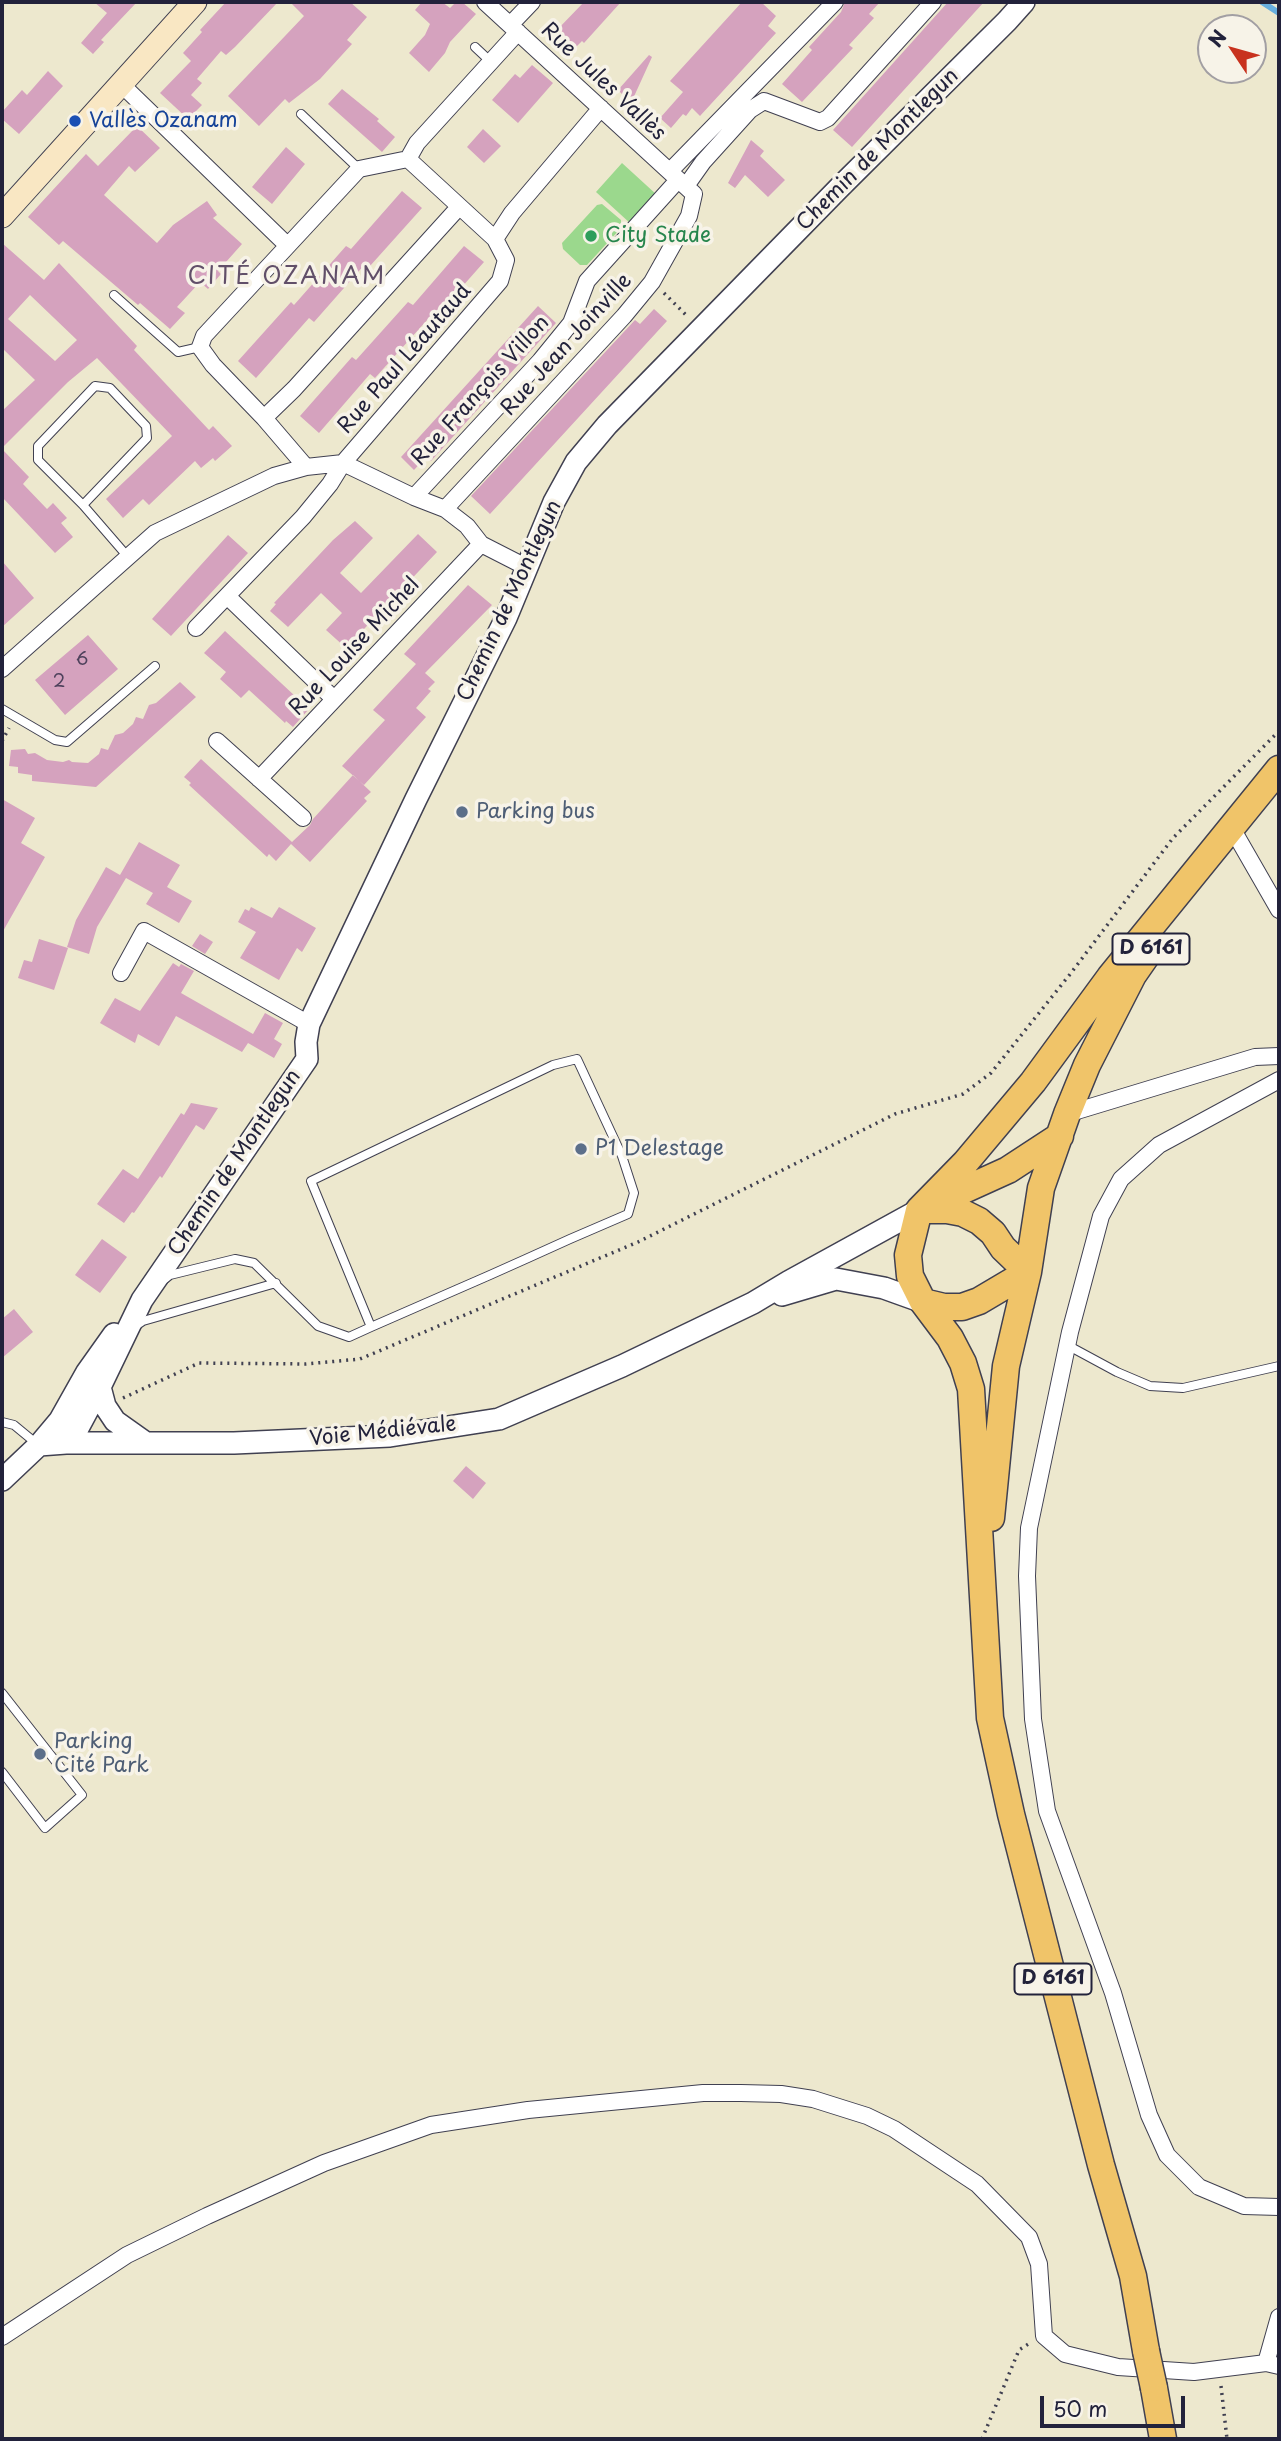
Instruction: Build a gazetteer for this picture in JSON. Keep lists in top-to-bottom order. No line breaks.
{"streets":{"main road":["D 6161"],"street":["Rue Jules Vallès","Chemin de Montlegun","Rue Jean Joinville","Rue Paul Léautaud","Rue François Villon","Rue Louise Michel","Voie Médiévale"]},"crossings":[["Rue Jules Vallès","Rue Jean Joinville"],["Rue Jules Vallès","Rue François Villon"],["Chemin de Montlegun","Voie Médiévale"],["Rue Jean Joinville","Rue François Villon"]],"districts":["CITÉ OZANAM"],"places":["Vallès Ozanam","City Stade","Parking bus","P1 Delestage","Parking Cité Park"],"house_numbers":["6","2"],"scale_bar":"50 m","north":"top left"}
